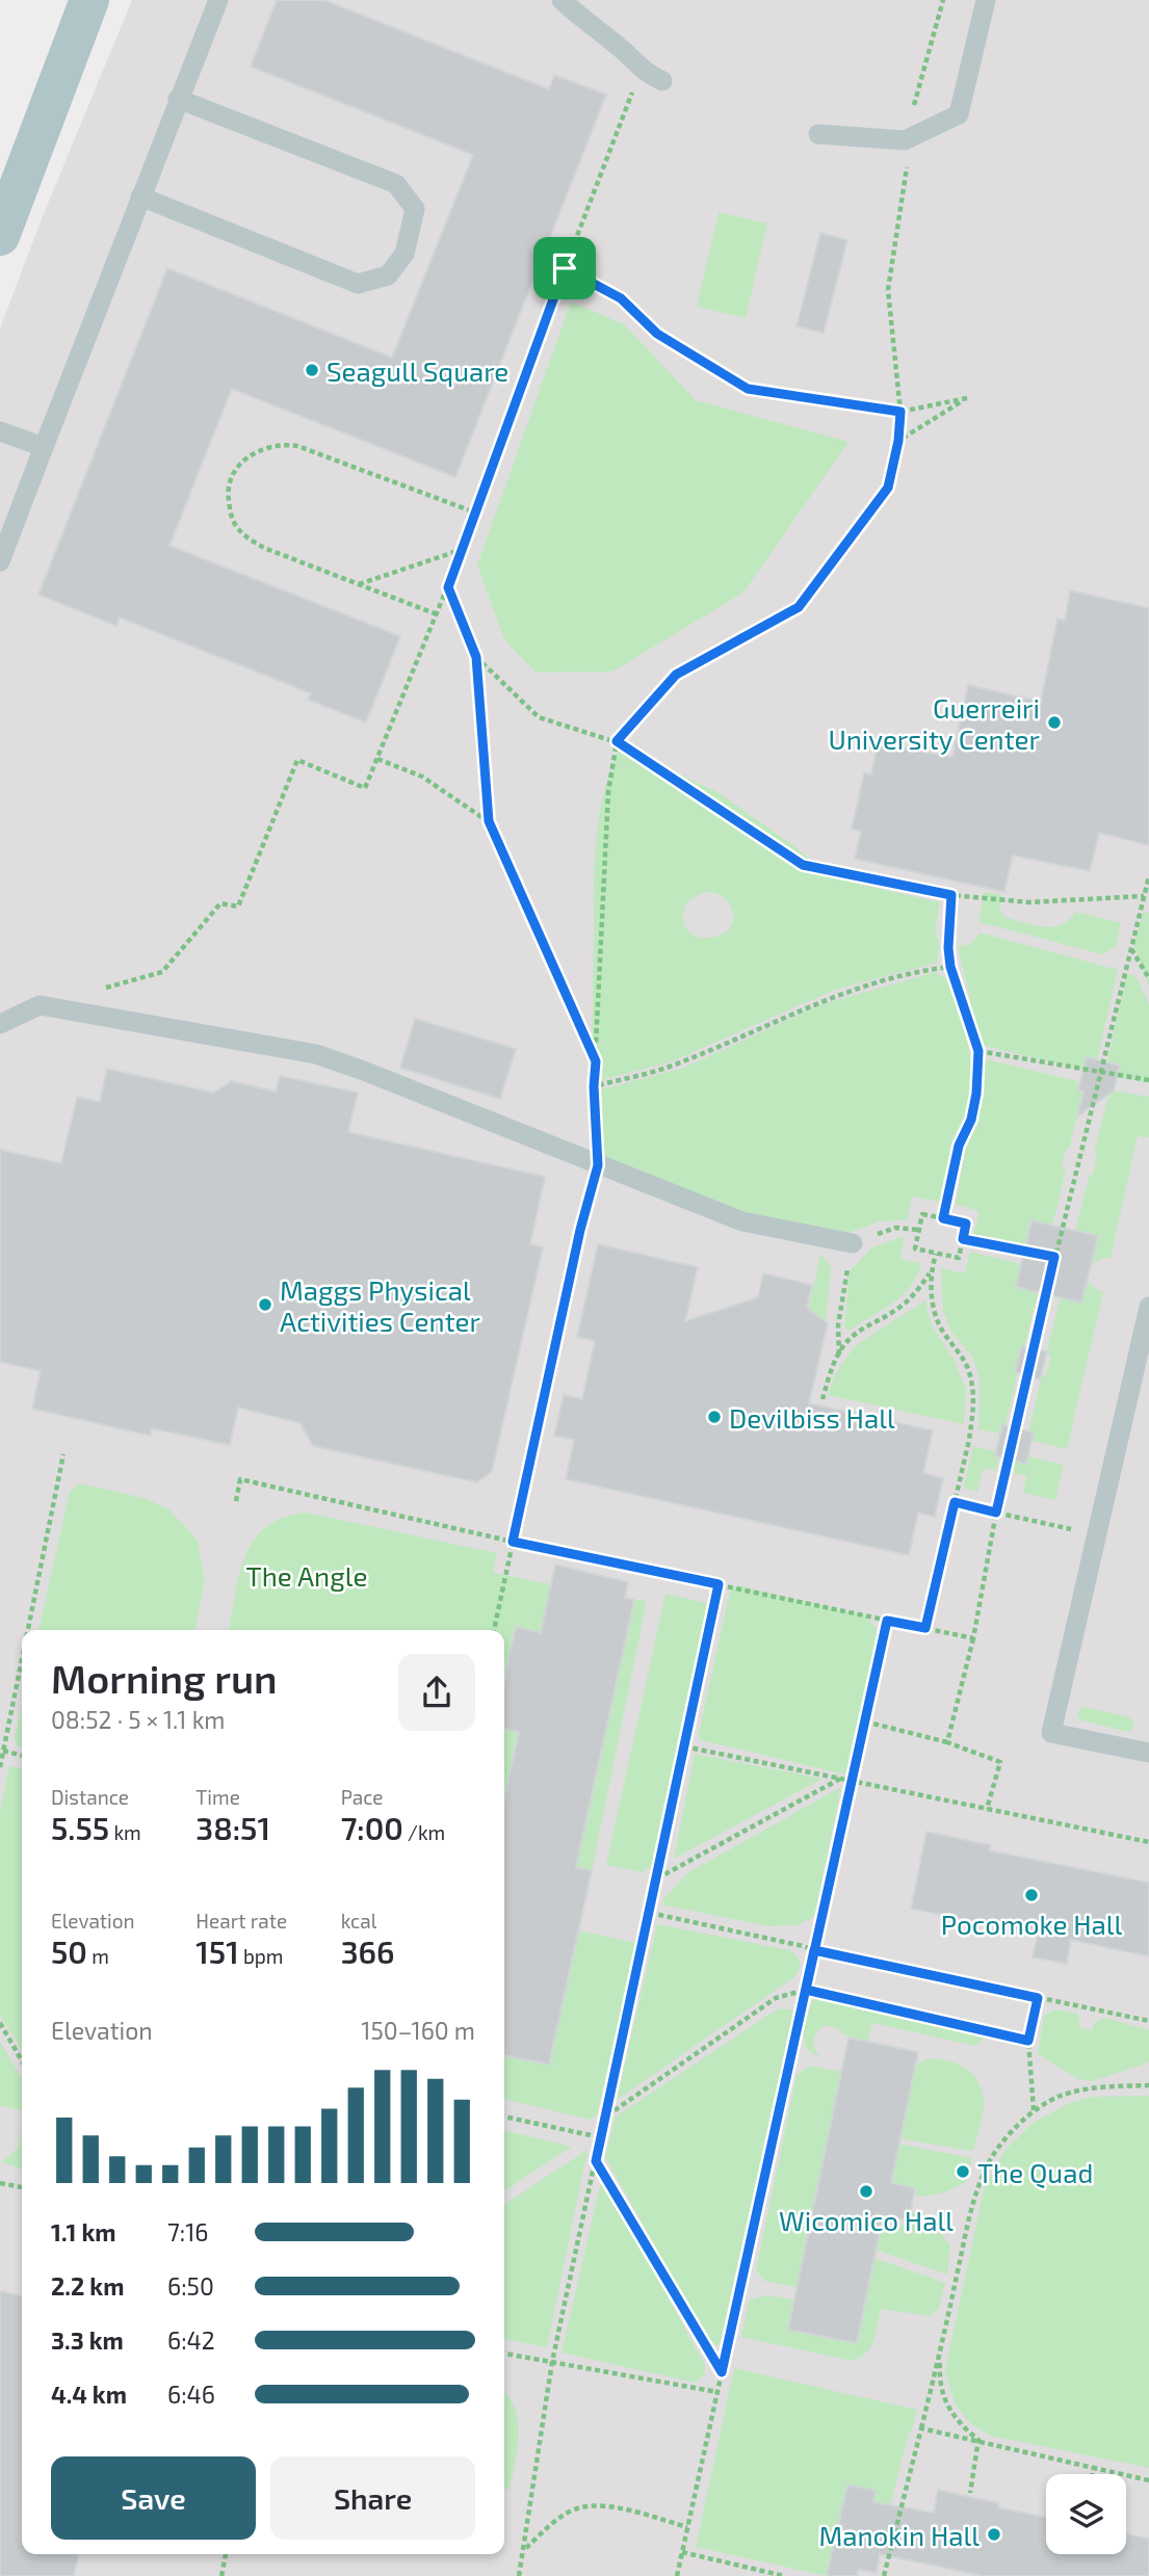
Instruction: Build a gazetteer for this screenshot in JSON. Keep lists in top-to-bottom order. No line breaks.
{"parks":["The Angle"],"places":["Seagull Square","Guerreiri University Center","Maggs Physical Activities Center","Devilbiss Hall","Pocomoke Hall","The Quad","Wicomico Hall","Manokin Hall"],"page":{"heading":["Morning run","08:52 · 5 × 1.1 km"],"stats":[["Distance","5.55 km"],["Time","38:51"],["Pace","7:00 /km"],["Elevation","50 m"],["Heart rate","151 bpm"],["kcal","366"]],"chart":["Elevation","150–160 m"],"list":[{"name":"1.1 km","note":"7:16"},{"name":"2.2 km","note":"6:50"},{"name":"3.3 km","note":"6:42"},{"name":"4.4 km","note":"6:46"}],"buttons":["Save","Share"]}}
